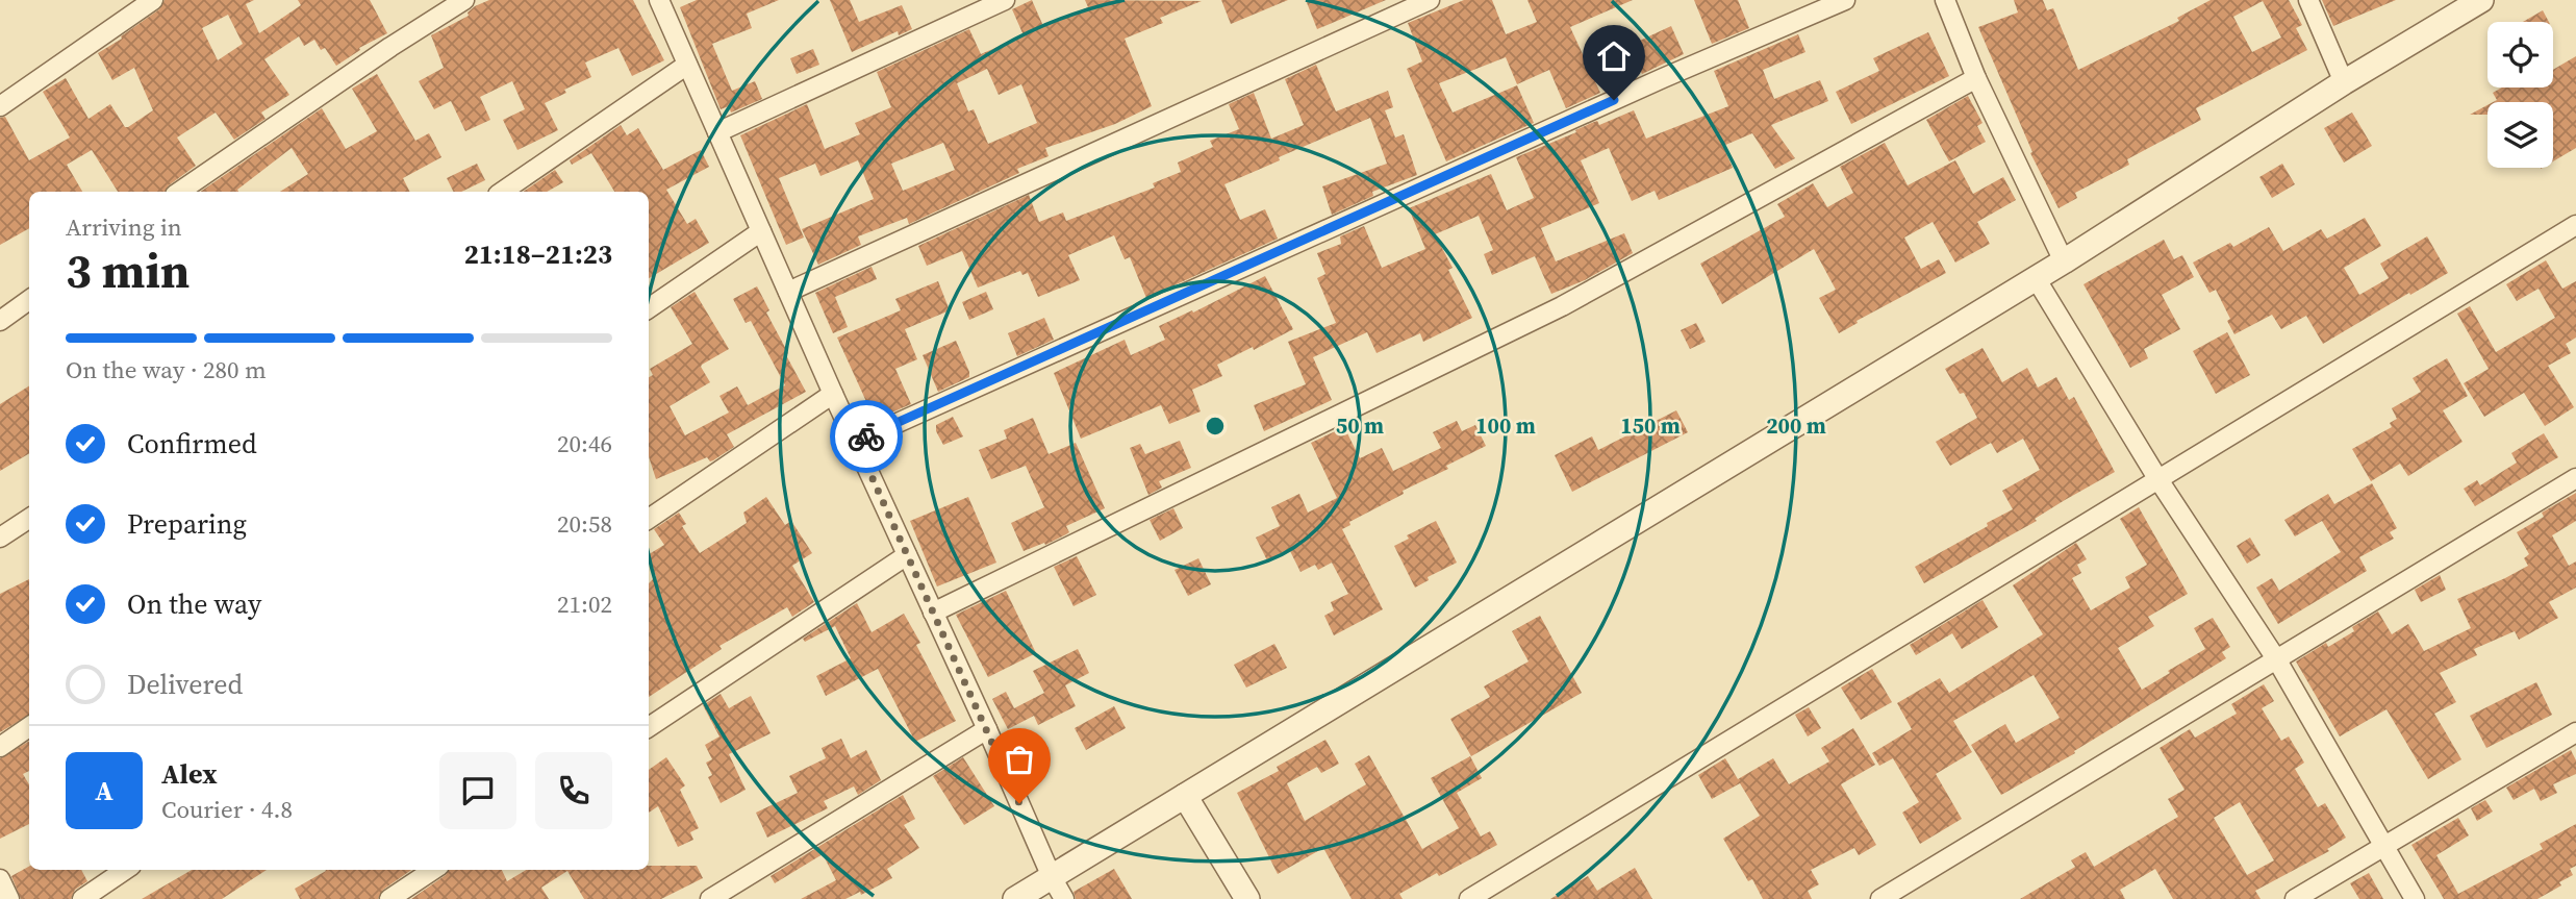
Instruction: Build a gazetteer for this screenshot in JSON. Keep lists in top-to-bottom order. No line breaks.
{"page":{"heading":["3 min","Arriving in","21:18–21:23"],"panel":["Alex","Courier · 4.8"],"bar":"On the way · 280 m","list":[["Confirmed","20:46"],["Preparing","20:58"],["On the way","21:02"],"Delivered"],"round":"A"},"rings":["50 m","100 m","150 m","200 m"]}
